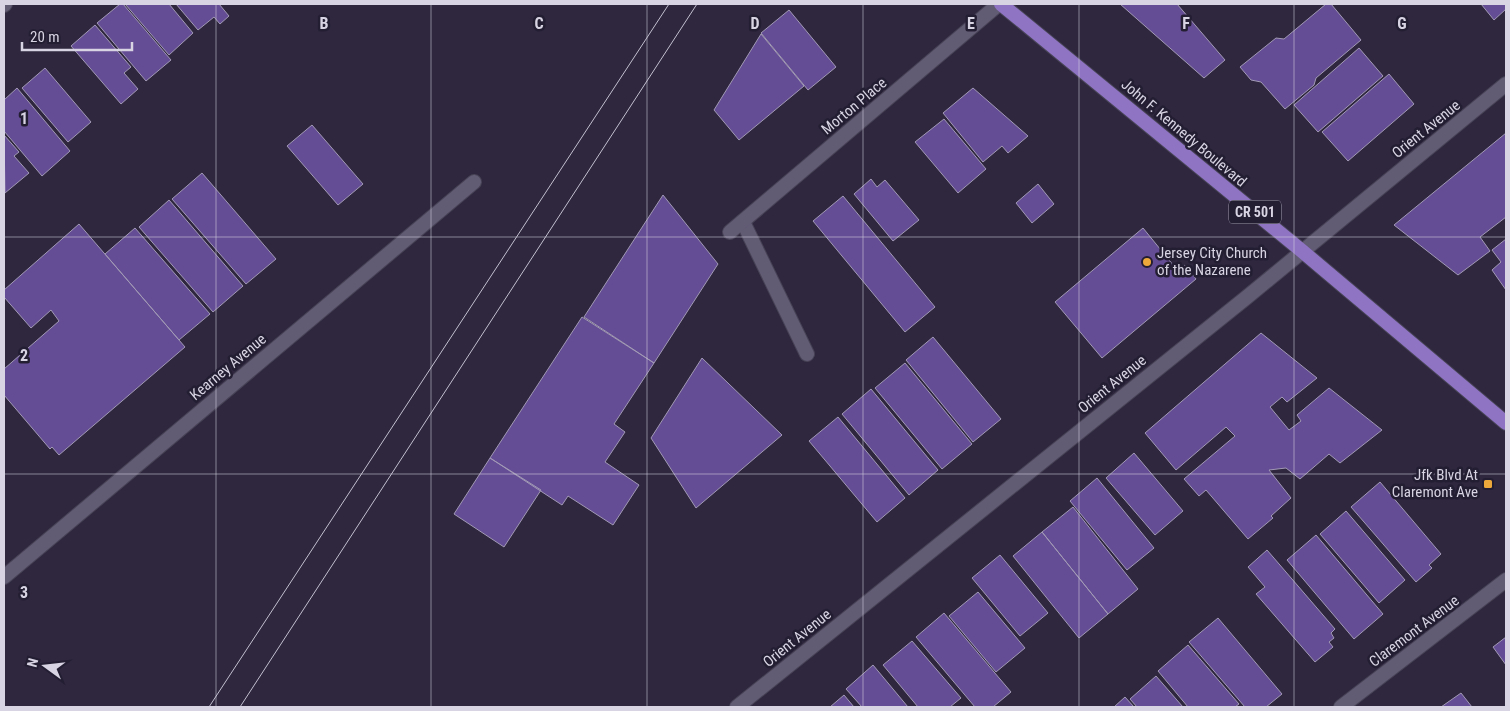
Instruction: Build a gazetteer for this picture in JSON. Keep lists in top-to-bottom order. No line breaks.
{"streets":{"main road":["John F. Kennedy Boulevard","CR 501"],"street":["Morton Place","Orient Avenue","Kearney Avenue","Claremont Avenue"]},"crossings":[["Morton Place","John F. Kennedy Boulevard"],["Orient Avenue","John F. Kennedy Boulevard"]],"places":{"other":["Jersey City Church of the Nazarene"],"transit":["Jfk Blvd At Claremont Ave"]},"scale_bar":"20 m","north":"left","grid":{"columns":["B","C","D","E","F","G"],"rows":["1","2","3"]}}
